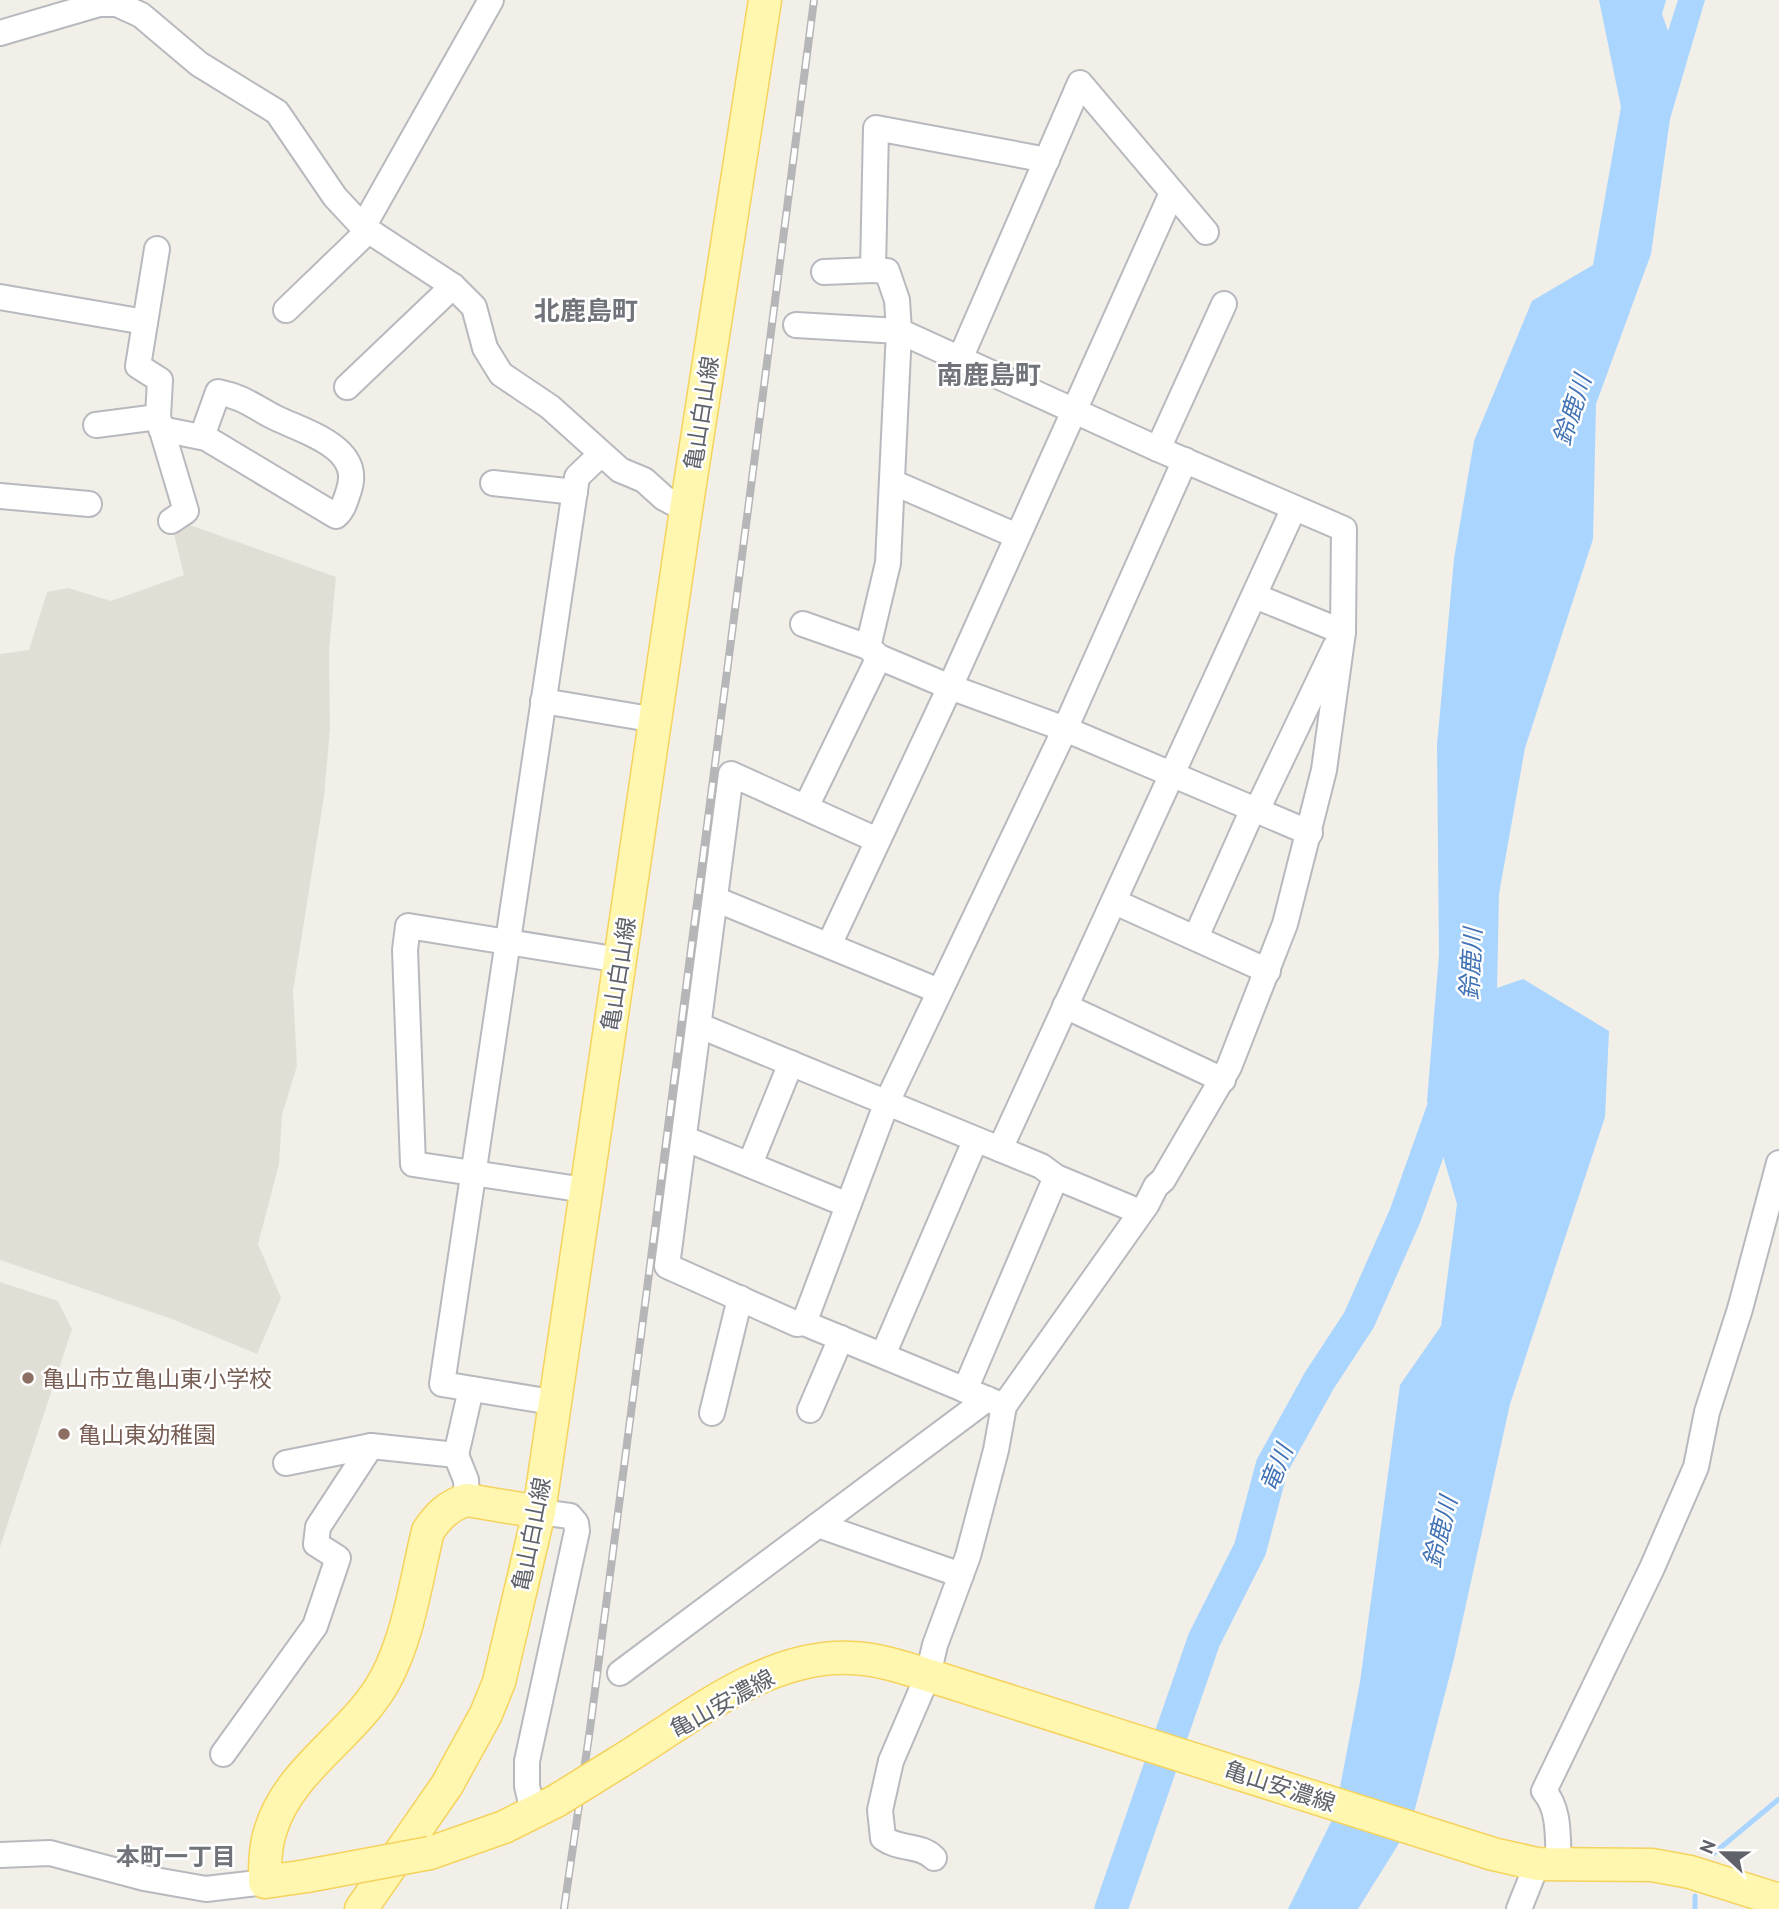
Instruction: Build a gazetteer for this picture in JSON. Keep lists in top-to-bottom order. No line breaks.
{"streets":{"main road":["亀山白山線","亀山安濃線"]},"districts":["北鹿島町","南鹿島町","本町一丁目"],"water":["鈴鹿川","竜川"],"places":["亀山市立亀山東小学校","亀山東幼稚園"],"north":"left"}
